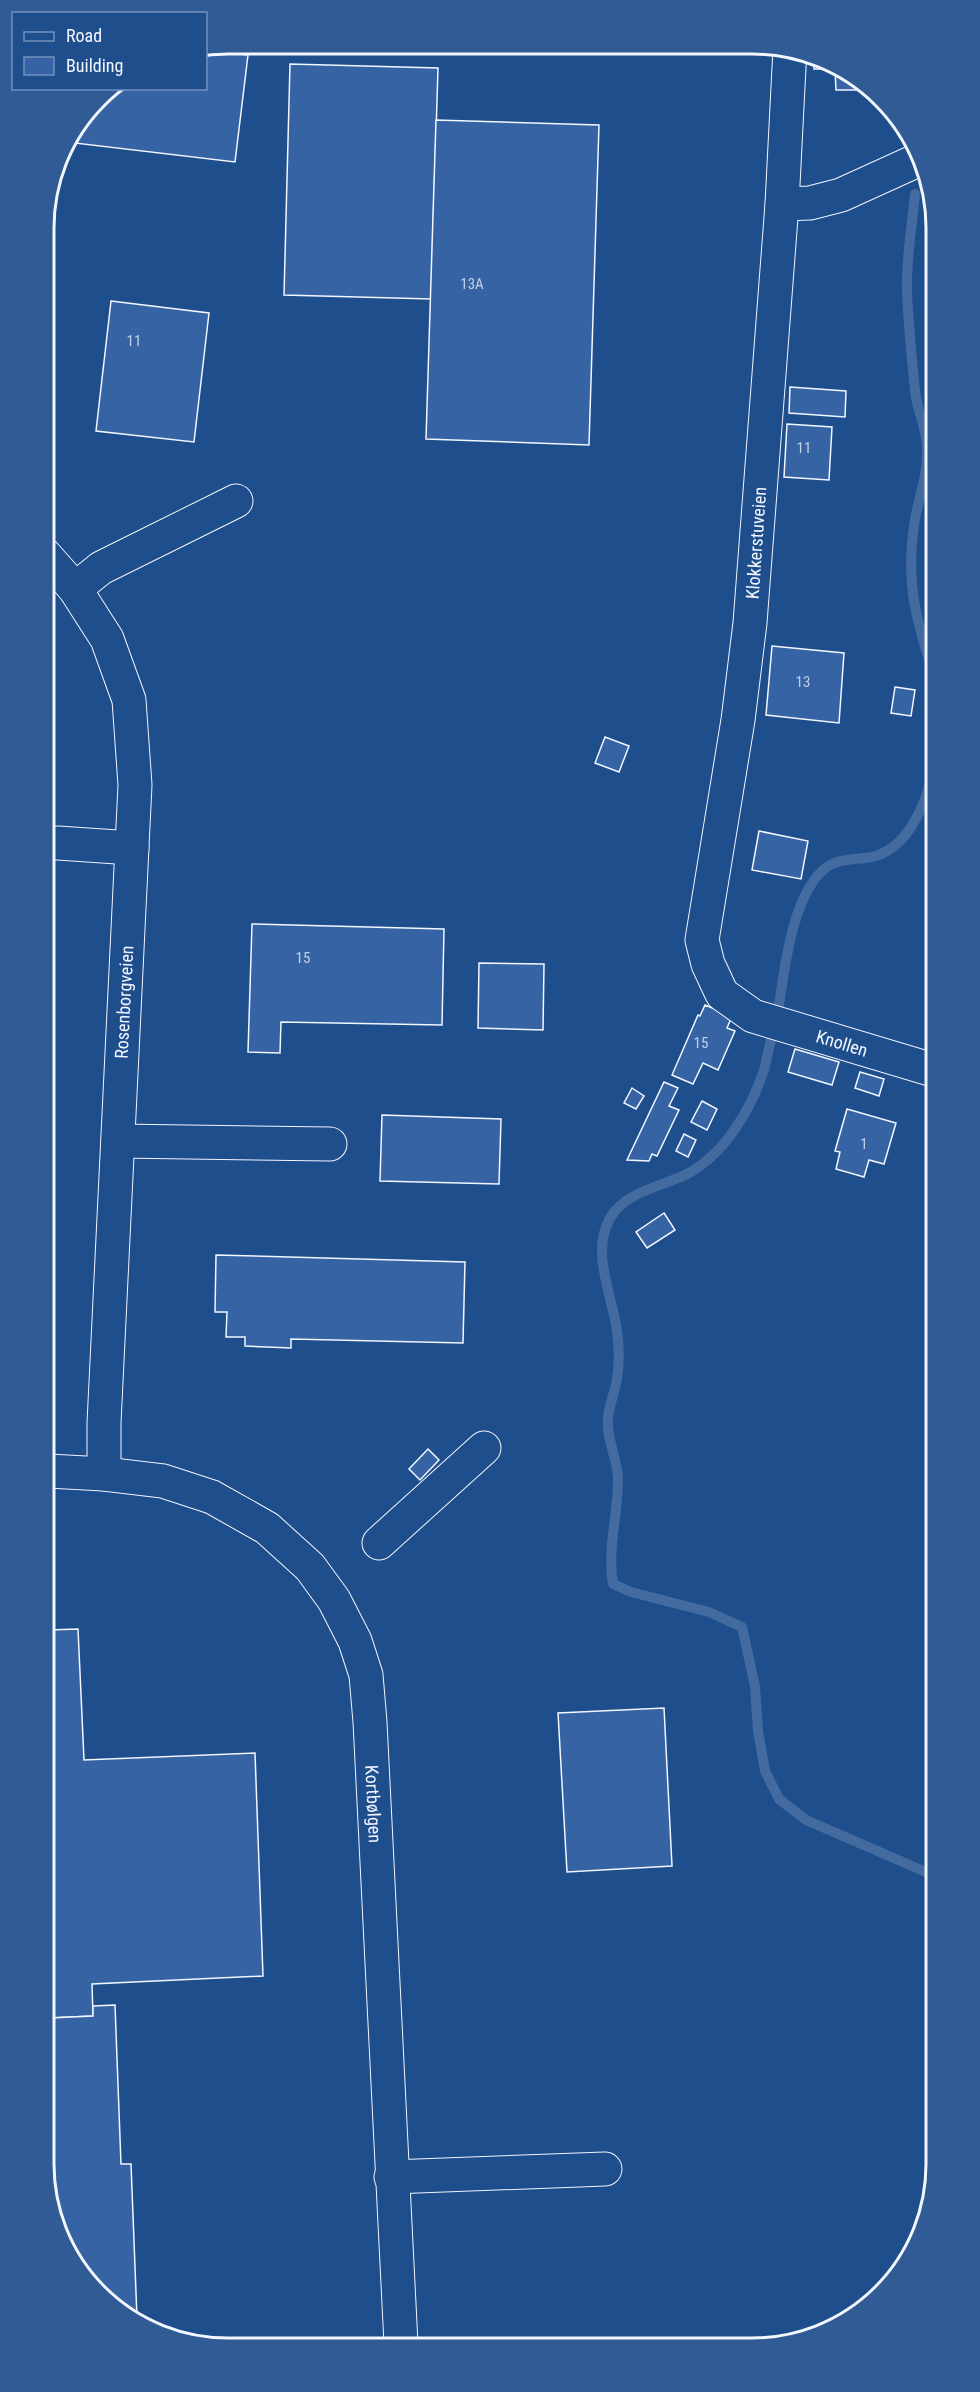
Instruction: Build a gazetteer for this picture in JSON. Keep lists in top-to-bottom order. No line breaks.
{"streets":{"street":["Klokkerstuveien","Rosenborgveien","Knollen","Kortbølgen"]},"crossings":[["Klokkerstuveien","Knollen"],["Rosenborgveien","Kortbølgen"]],"house_numbers":["13A","11","11","13","15","15","1"],"legend":["Road","Building"]}
